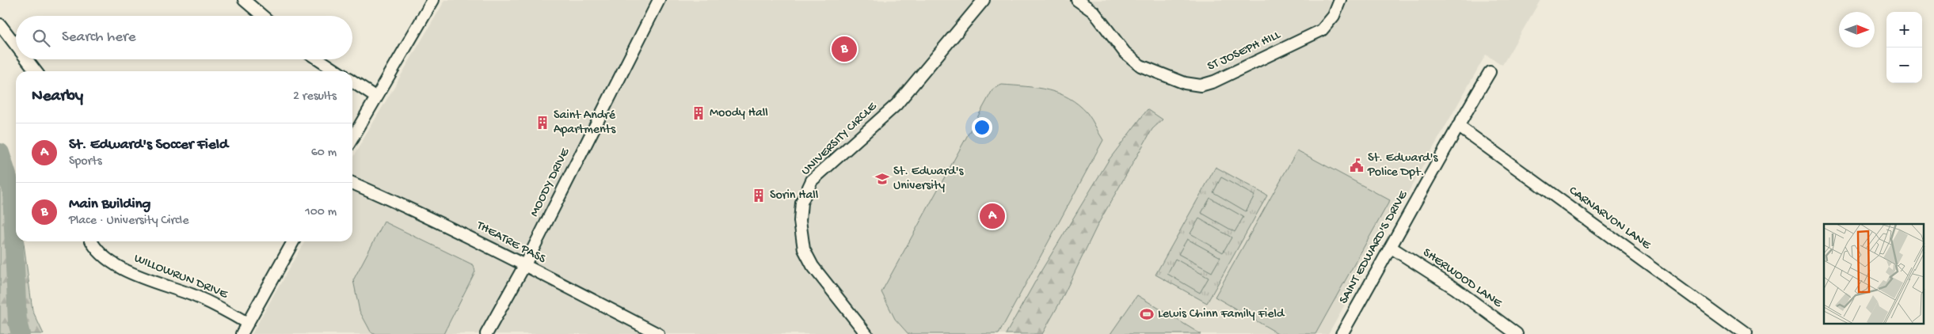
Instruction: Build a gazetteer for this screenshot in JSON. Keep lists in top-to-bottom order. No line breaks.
{"streets":{"street":["ST JOSEPH HILL","UNIVERSITY CIRCLE","MOODY DRIVE","CARNARVON LANE","THEATRE PASS","SAINT EDWARD'S DRIVE","WILLOWRUN DRIVE","SHERWOOD LANE"]},"crossings":[["MOODY DRIVE","THEATRE PASS"],["CARNARVON LANE","SAINT EDWARD'S DRIVE"],["SAINT EDWARD'S DRIVE","SHERWOOD LANE"]],"places":{"building":["Moody Hall","Saint André Apartments","Sorin Hall"],"public building":["St. Edward's Police Dpt."],"school or university":["St. Edward's University"],"sports":["Lewis Chinn Family Field"]},"north":"right","page":{"map_buttons":["+","−"],"search":"Search here","pins":["B","A"],"heading":["Nearby","2 results"],"list":[{"mark":"A","name":"St. Edward's Soccer Field","note":"Sports","value":"60 m"},{"mark":"B","name":"Main Building","note":"Place · University Circle","value":"100 m"}]}}
